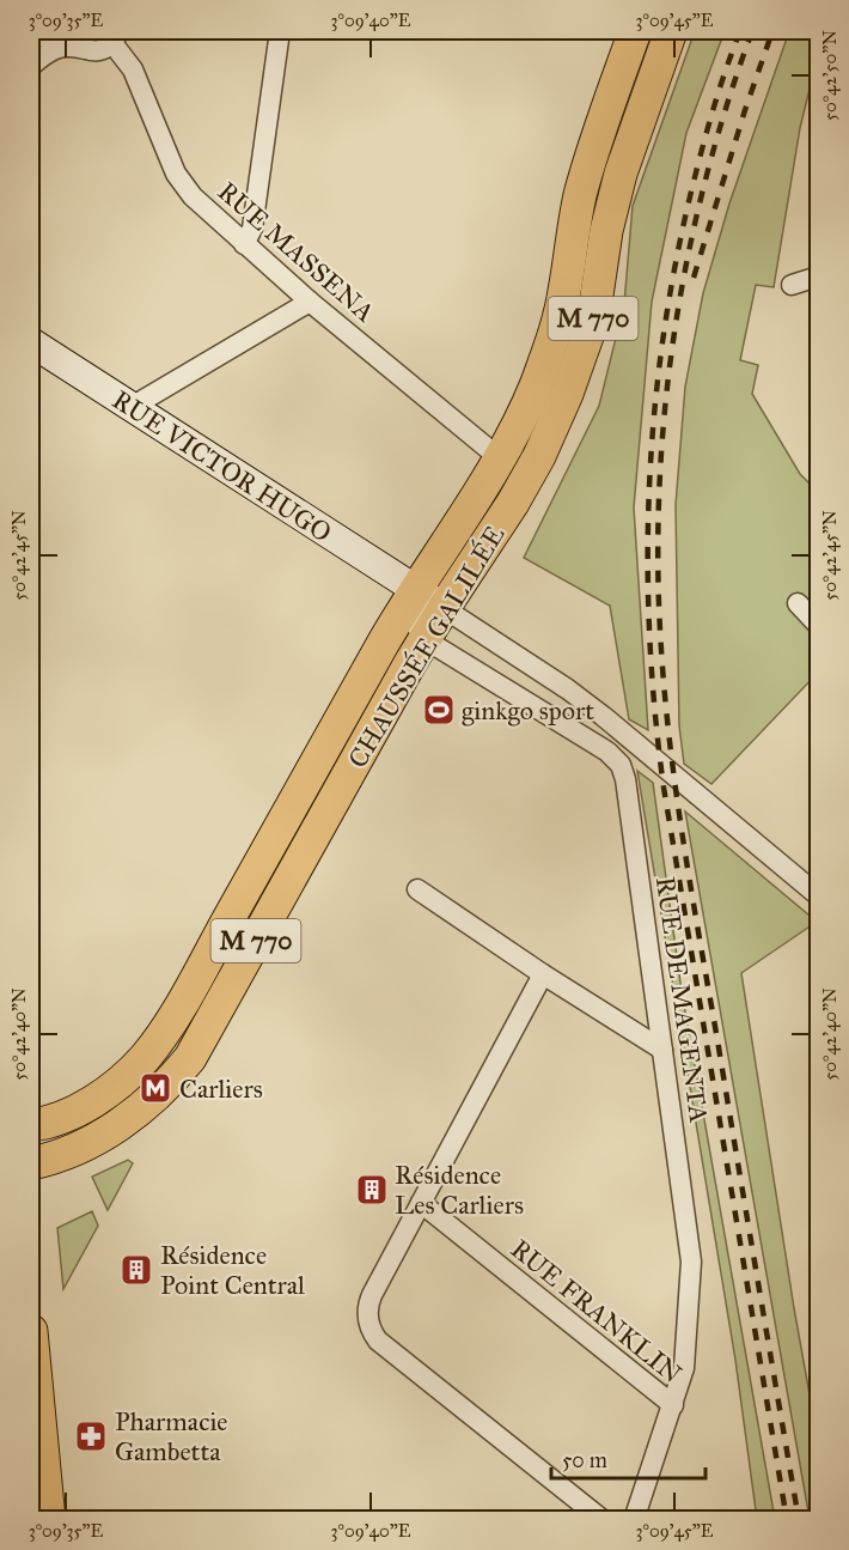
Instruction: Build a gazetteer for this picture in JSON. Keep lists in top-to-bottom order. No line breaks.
{"streets":{"main road":["M 770","CHAUSSÉE GALILÉE"],"street":["RUE MASSENA","RUE VICTOR HUGO","RUE DE MAGENTA","RUE FRANKLIN"]},"crossings":[["RUE MASSENA","CHAUSSÉE GALILÉE"],["RUE VICTOR HUGO","CHAUSSÉE GALILÉE"],["CHAUSSÉE GALILÉE","RUE DE MAGENTA"],["RUE DE MAGENTA","RUE FRANKLIN"]],"places":{"sports":["ginkgo sport"],"metro station":["Carliers"],"building":["Résidence Les Carliers","Résidence Point Central"],"pharmacy":["Pharmacie Gambetta"]},"scale_bar":"50 m","coordinates":["3°09'35\"E","3°09'40\"E","3°09'45\"E","50°42'50\"N","50°42'45\"N","50°42'40\"N"]}
